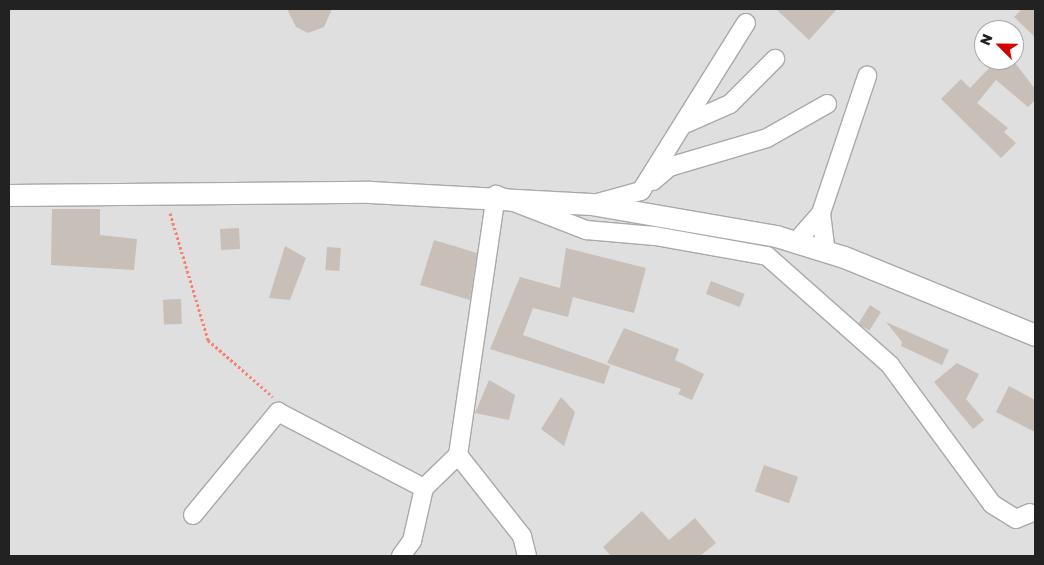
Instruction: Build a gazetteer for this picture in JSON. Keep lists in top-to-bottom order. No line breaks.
{"north":"top left"}
